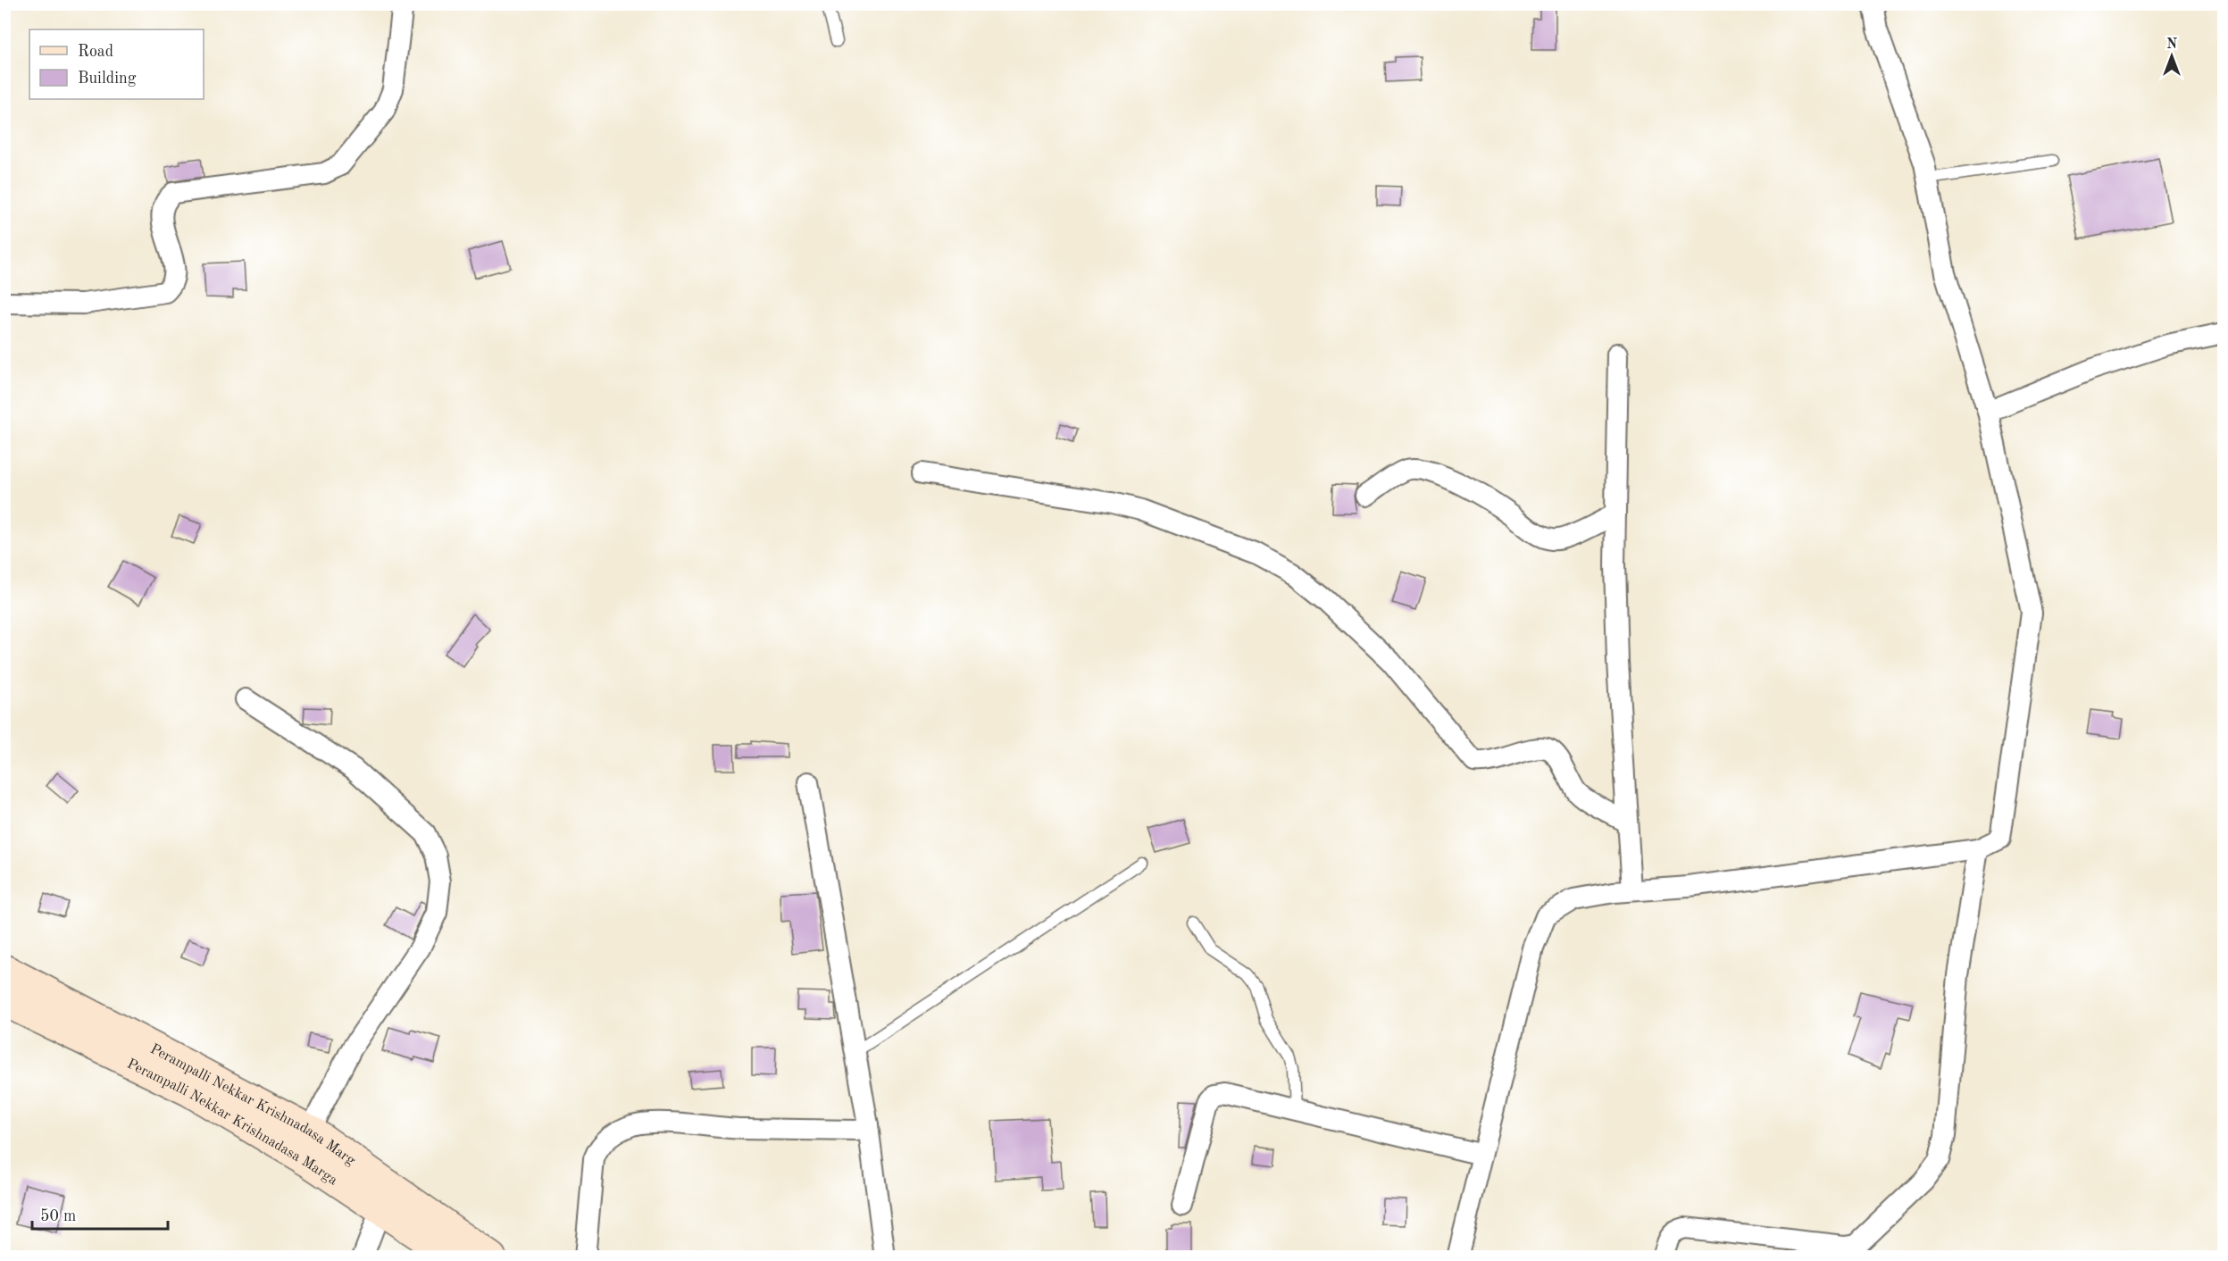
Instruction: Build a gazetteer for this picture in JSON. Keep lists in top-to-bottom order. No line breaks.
{"streets":{"main road":["Perampalli Nekkar Krishnadasa Marg","Perampalli Nekkar Krishnadasa Marga"]},"legend":["Road","Building"],"scale_bar":"50 m","north":"top"}
